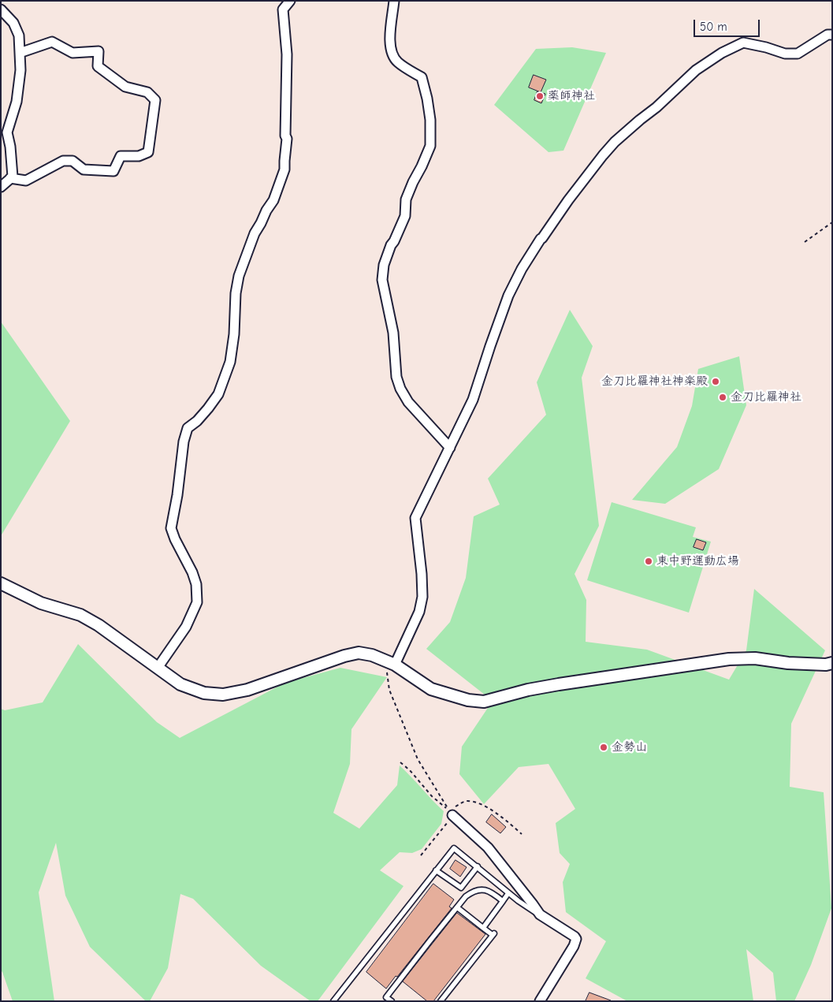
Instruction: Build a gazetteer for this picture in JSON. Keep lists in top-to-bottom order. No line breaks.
{"places":["薬師神社","金刀比羅神社神楽殿","金刀比羅神社","東中野運動広場","金勢山"],"scale_bar":"50 m"}
